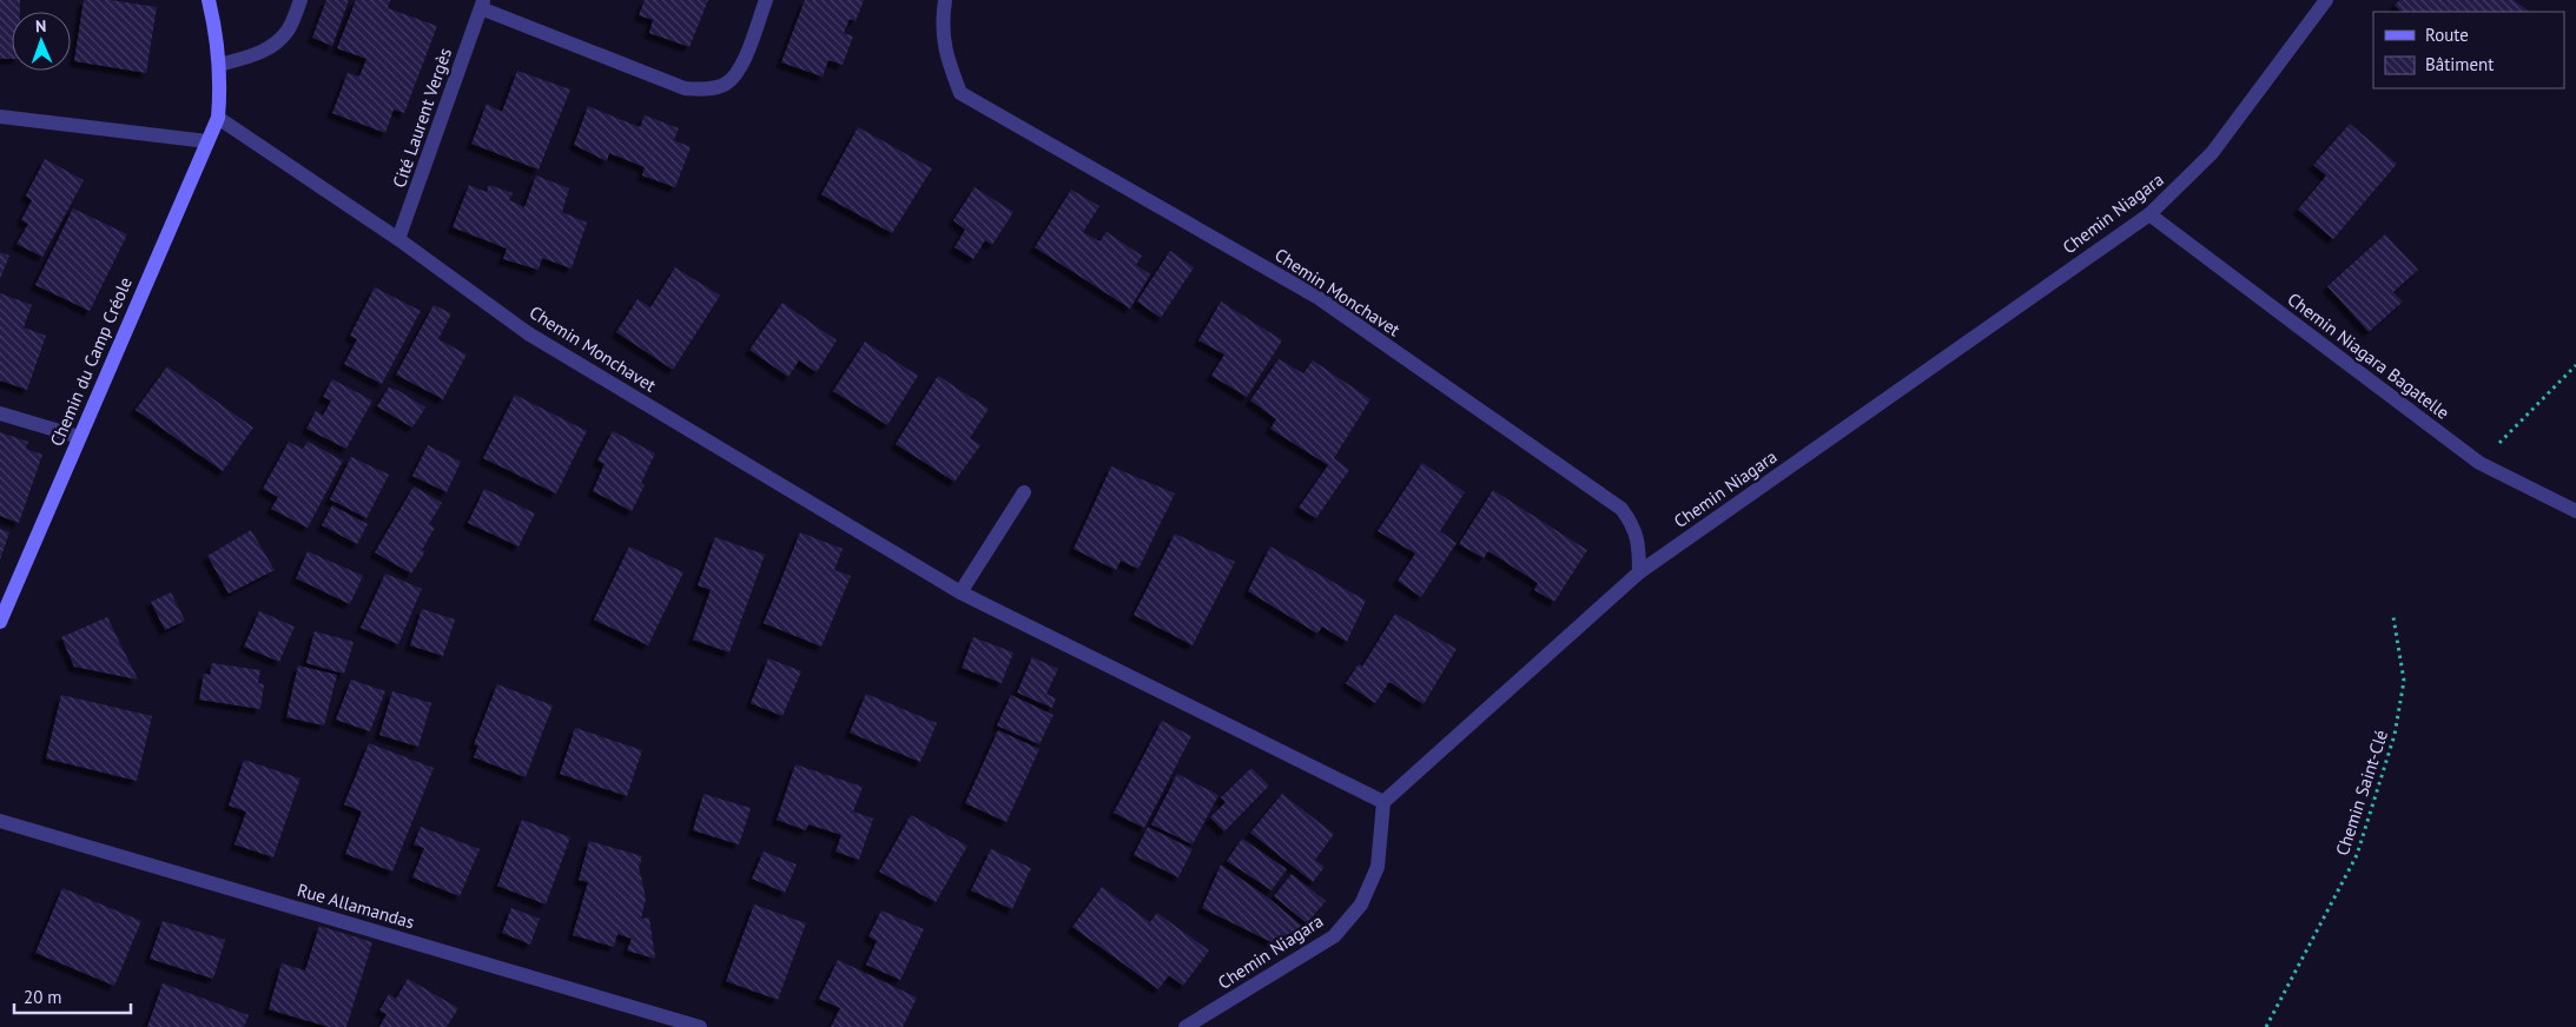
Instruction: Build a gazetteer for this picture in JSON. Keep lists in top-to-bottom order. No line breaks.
{"streets":{"street":["Cité Laurent Vergès","Chemin Niagara","Chemin Monchavet","Chemin Niagara Bagatelle","Chemin du Camp Créole","Rue Allamandas"],"path":["Chemin Saint-Clé"]},"crossings":[["Cité Laurent Vergès","Chemin Monchavet"],["Chemin Niagara","Chemin Monchavet"],["Chemin Niagara","Chemin Niagara Bagatelle"],["Chemin Monchavet","Chemin du Camp Créole"]],"legend":["Route","Bâtiment"],"scale_bar":"20 m","north":"top"}
